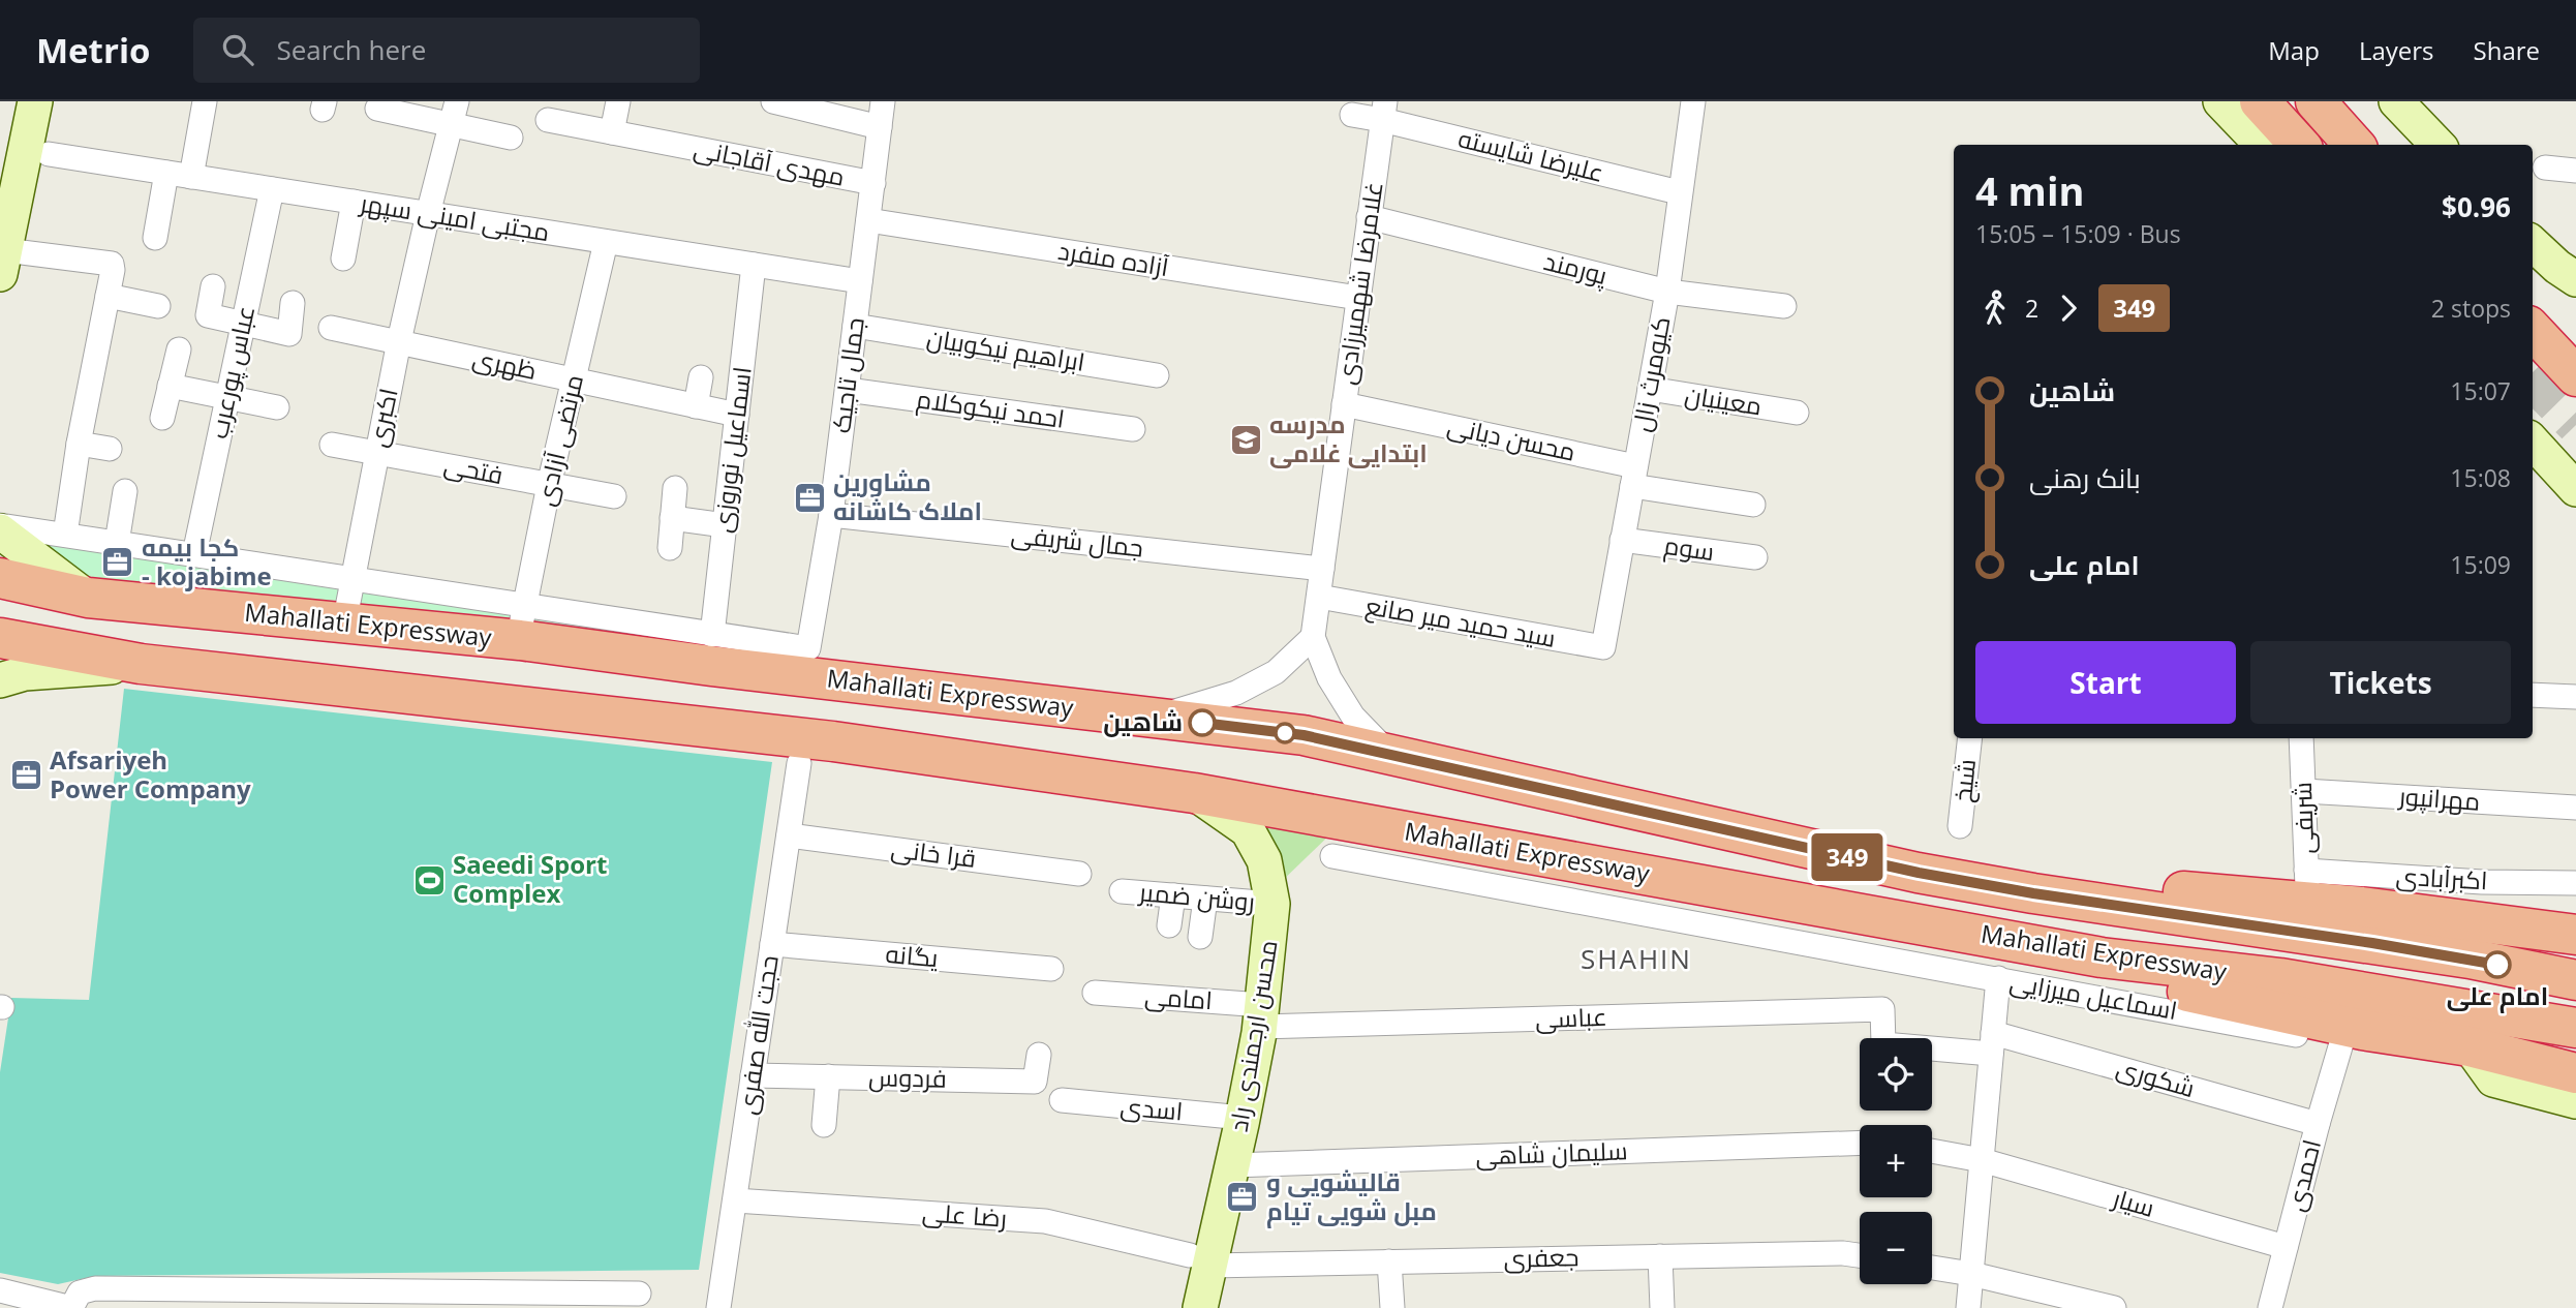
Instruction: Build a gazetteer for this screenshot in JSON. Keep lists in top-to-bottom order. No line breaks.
{"streets":{"highway":["Mahallati Expressway"],"main road":["محسن ارجمندی راد"],"street":["علیرضا شایسته","مهدی آقاجانی","مجتبی امینی سپهر","آزاده منفرد","پورمند","غلامرضا شهمیرزادی","ابراهیم نیکوبیان","ظهری","عباس پورعرب","کیومرث زال","جمال تاجیک","معینیان","احمد نیکوکلام","اکبری","محسن دیانی","مرتضی آزادی","اسماعیل نوروزی","فتحی","جمال شریفی","سوم","سید حمید میر صانع","شیخ","مهرانپور","شریفی","قرا خانی","اکبرآبادی","روشن ضمیر","یگانه","اسماعیل میرزایی","امامی","عباسی","حجت الله صفری","فردوس","شکوری","اسدی","سلیمان شاهی","احمدی","سیار","رضا علی","جعفری"]},"crossings":[["علیرضا شایسته","غلامرضا شهمیرزادی"],["علیرضا شایسته","کیومرث زال"],["مهدی آقاجانی","جمال تاجیک"],["مجتبی امینی سپهر","عباس پورعرب"],["مجتبی امینی سپهر","جمال تاجیک"],["مجتبی امینی سپهر","اکبری"],["مجتبی امینی سپهر","مرتضی آزادی"],["مجتبی امینی سپهر","اسماعیل نوروزی"],["آزاده منفرد","غلامرضا شهمیرزادی"],["آزاده منفرد","جمال تاجیک"],["پورمند","غلامرضا شهمیرزادی"],["پورمند","کیومرث زال"],["غلامرضا شهمیرزادی","محسن دیانی"],["غلامرضا شهمیرزادی","جمال شریفی"],["غلامرضا شهمیرزادی","سید حمید میر صانع"],["ابراهیم نیکوبیان","جمال تاجیک"],["ظهری","اکبری"],["ظهری","مرتضی آزادی"],["ظهری","اسماعیل نوروزی"],["کیومرث زال","معینیان"],["کیومرث زال","محسن دیانی"],["کیومرث زال","سوم"],["کیومرث زال","سید حمید میر صانع"],["جمال تاجیک","احمد نیکوکلام"],["جمال تاجیک","اسماعیل نوروزی"],["جمال تاجیک","جمال شریفی"],["اکبری","فتحی"],["اکبری","Mahallati Expressway"],["مرتضی آزادی","فتحی"],["مرتضی آزادی","Mahallati Expressway"],["Mahallati Expressway","محسن ارجمندی راد"],["مهرانپور","شریفی"],["شریفی","اکبرآبادی"],["قرا خانی","حجت الله صفری"],["روشن ضمیر","محسن ارجمندی راد"],["یگانه","حجت الله صفری"],["اسماعیل میرزایی","عباسی"],["اسماعیل میرزایی","شکوری"],["اسماعیل میرزایی","احمدی"],["اسماعیل میرزایی","سیار"],["امامی","عباسی"],["امامی","محسن ارجمندی راد"],["عباسی","محسن ارجمندی راد"],["عباسی","شکوری"],["حجت الله صفری","فردوس"],["حجت الله صفری","رضا علی"],["محسن ارجمندی راد","اسدی"],["محسن ارجمندی راد","سلیمان شاهی"],["محسن ارجمندی راد","رضا علی"],["محسن ارجمندی راد","جعفری"],["شکوری","احمدی"],["احمدی","سیار"],["رضا علی","جعفری"]],"districts":["SHAHIN"],"places":{"school or university":["مدرسه ابتدایی غلامی"],"office":["مشاورین املاک کاشانه","کجا بیمه - kojabime","Afsariyeh Power Company","قالیشویی و مبل شویی تیام"],"other":["شاهین","امام علی"],"sports":["Saeedi Sport Complex"]},"lines":["bus line 349"],"page":{"header":"Metrio","search":"Search here","nav":["Map","Layers","Share"],"on_map":"349","heading":["4 min","15:05 – 15:09 · Bus","$0.96"],"legs":["2","349","2 stops"],"list":[{"name":"شاهین","value":"15:07"},{"name":"بانک رهنی","value":"15:08"},{"name":"امام علی","value":"15:09"}],"buttons":["Start","Tickets"],"map_buttons":["+","−"]}}
